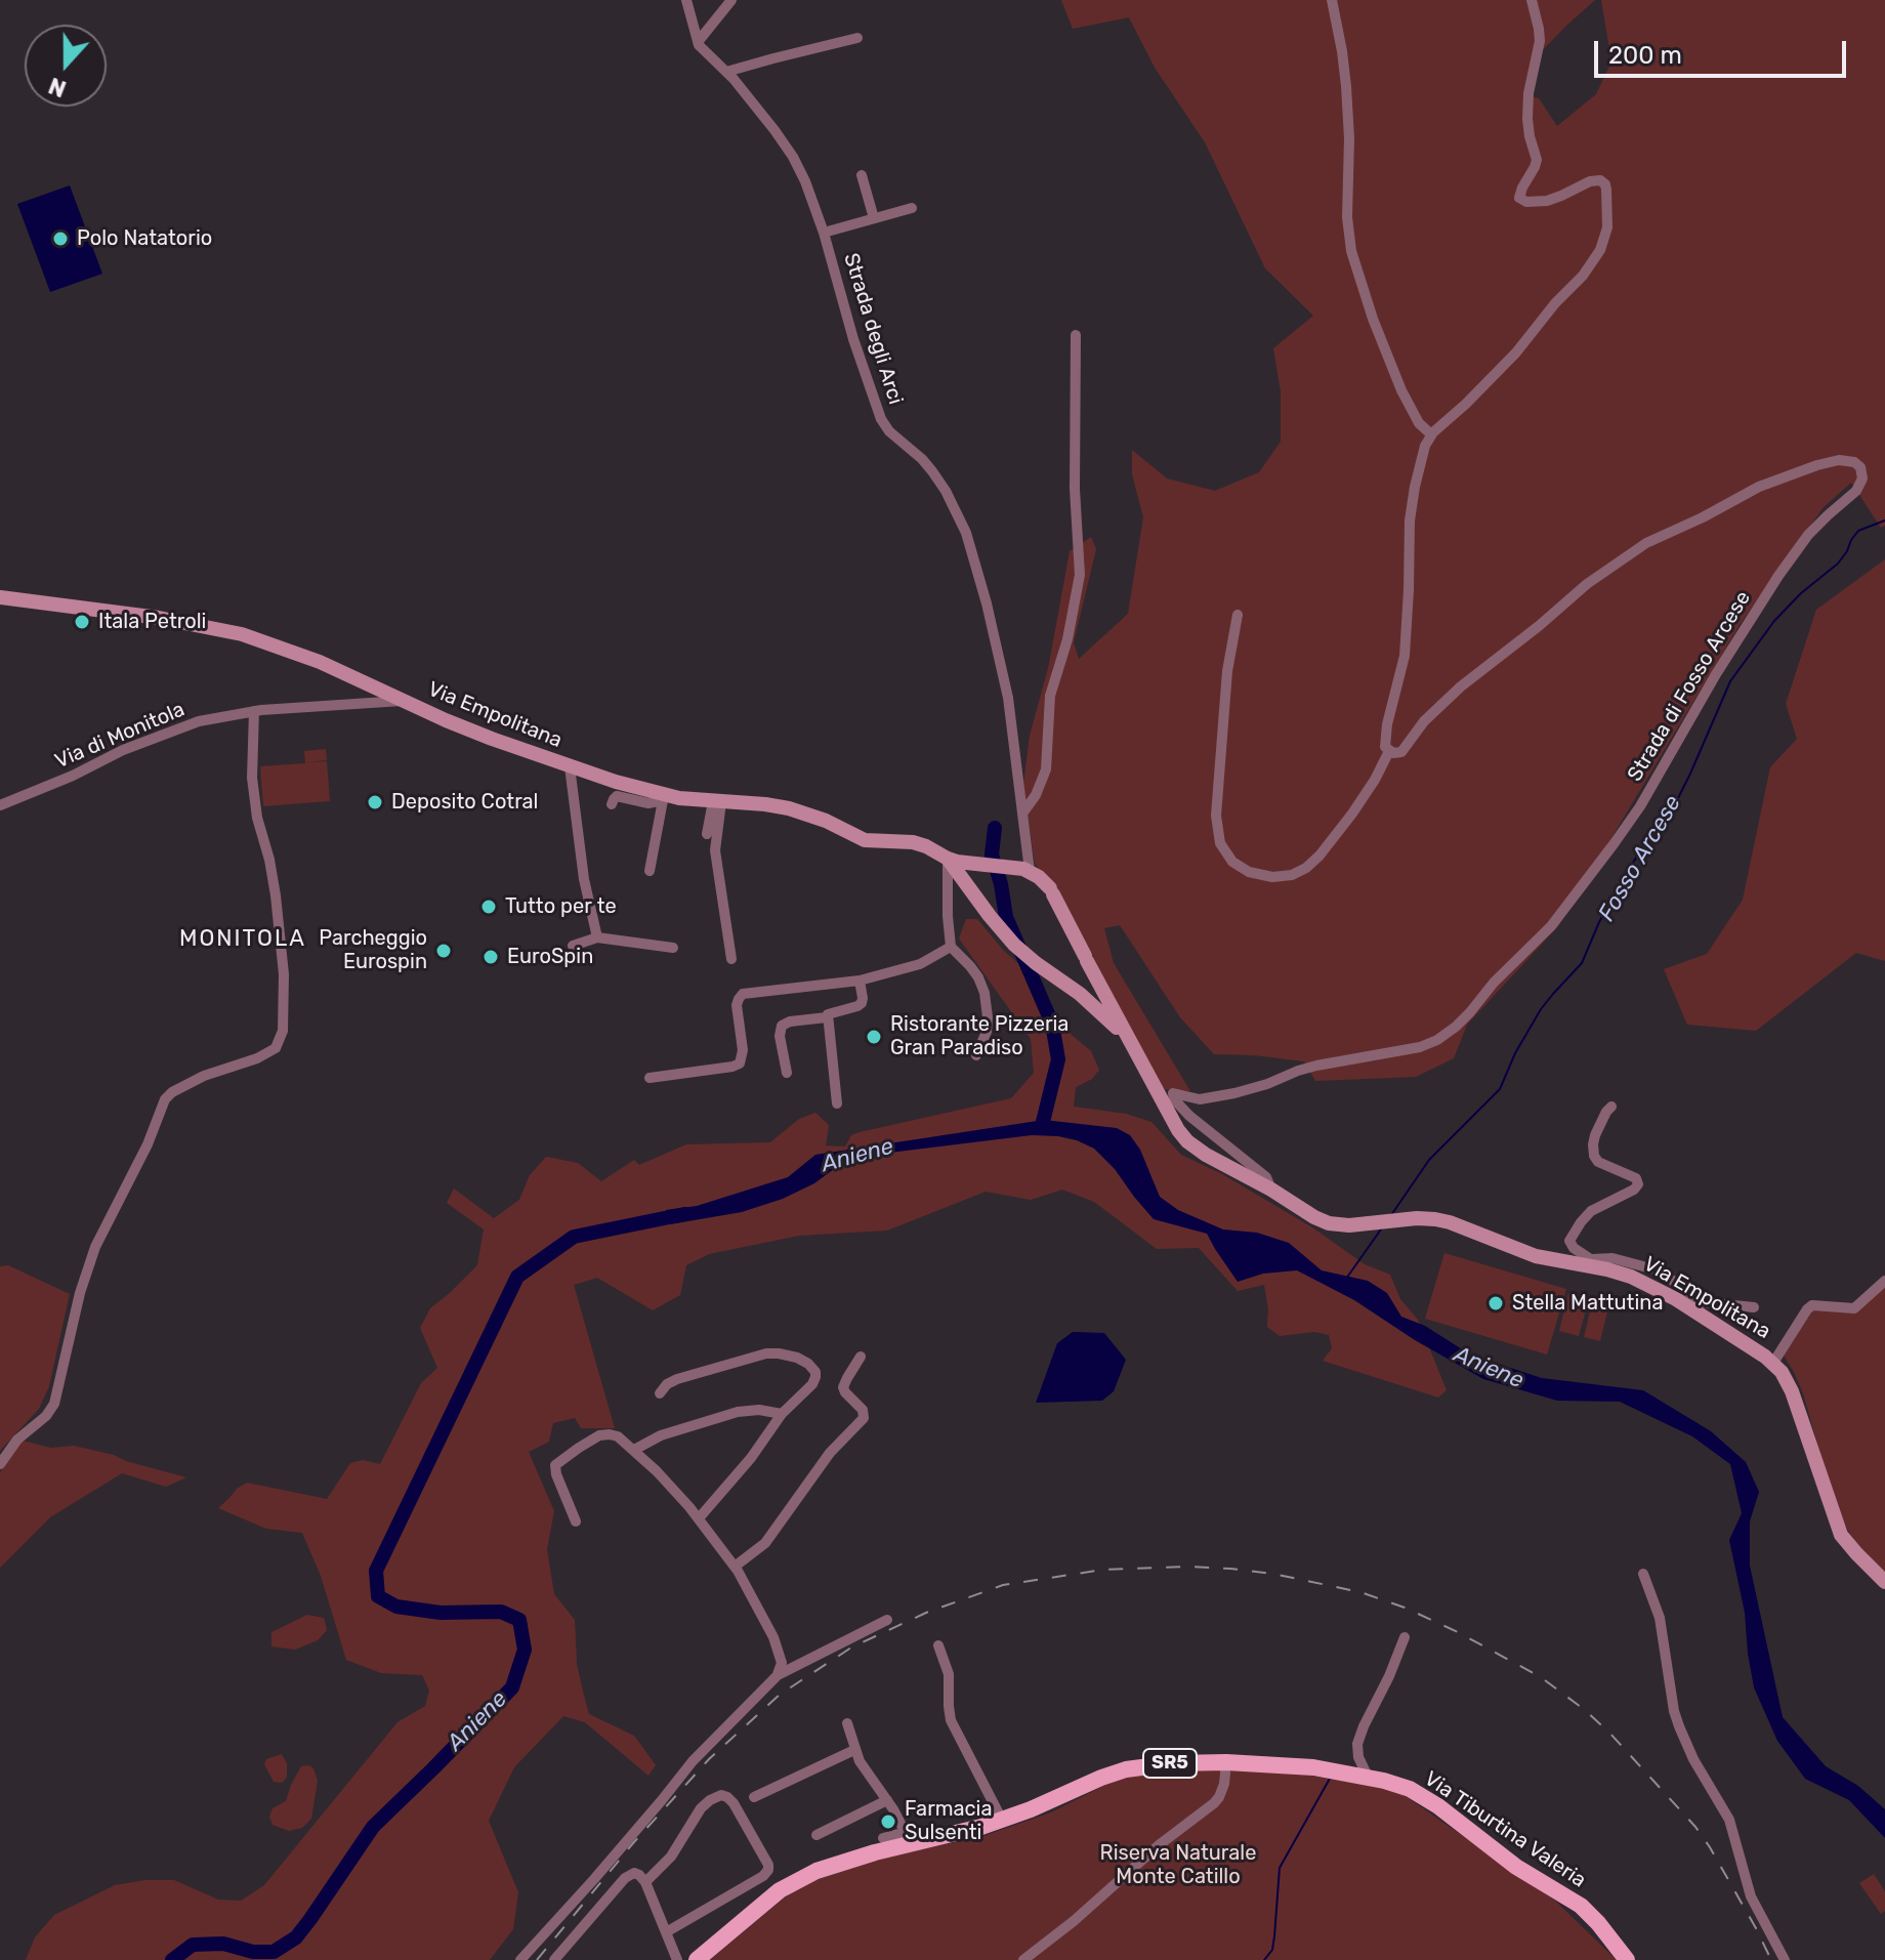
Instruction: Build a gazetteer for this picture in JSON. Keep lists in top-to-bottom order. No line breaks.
{"streets":{"main road":["Via Empolitana","SR5","Via Tiburtina Valeria"],"street":["Strada degli Arci","Strada di Fosso Arcese","Via di Monitola"]},"crossings":[["Strada degli Arci","Via Empolitana"],["Strada di Fosso Arcese","Via Empolitana"],["Via Empolitana","Via di Monitola"]],"districts":["MONITOLA"],"water":["Fosso Arcese","Aniene"],"parks":["Riserva Naturale Monte Catillo"],"places":["Polo Natatorio","Itala Petroli","Deposito Cotral","Tutto per te","Parcheggio Eurospin","EuroSpin","Ristorante Pizzeria Gran Paradiso","Stella Mattutina","Farmacia Sulsenti"],"scale_bar":"200 m","north":"bottom"}
